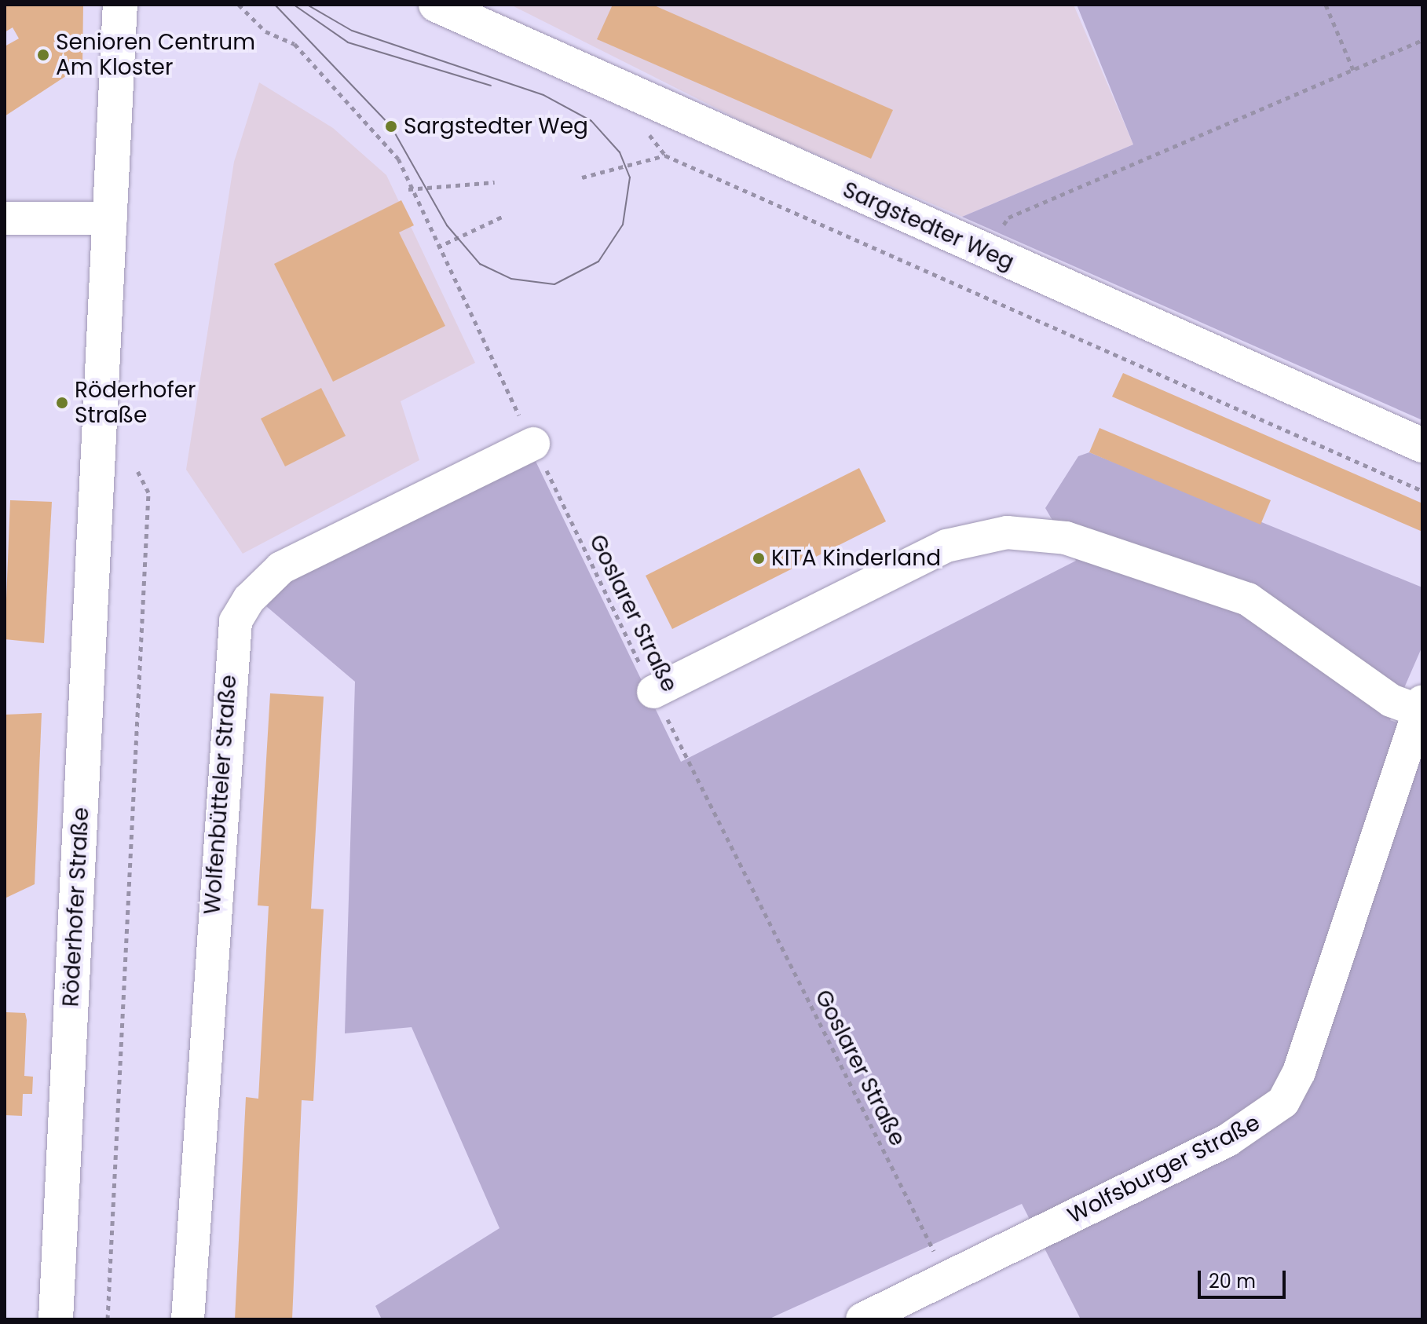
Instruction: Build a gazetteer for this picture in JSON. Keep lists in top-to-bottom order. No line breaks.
{"streets":{"main road":["Sargstedter Weg","Röderhofer Straße"],"street":["Wolfenbütteler Straße","Wolfsburger Straße"],"path":["Goslarer Straße"]},"crossings":[["Goslarer Straße","Wolfenbütteler Straße"],["Goslarer Straße","Wolfsburger Straße"]],"places":["Senioren Centrum Am Kloster","Sargstedter Weg","Röderhofer Straße","KITA Kinderland"],"scale_bar":"20 m"}
